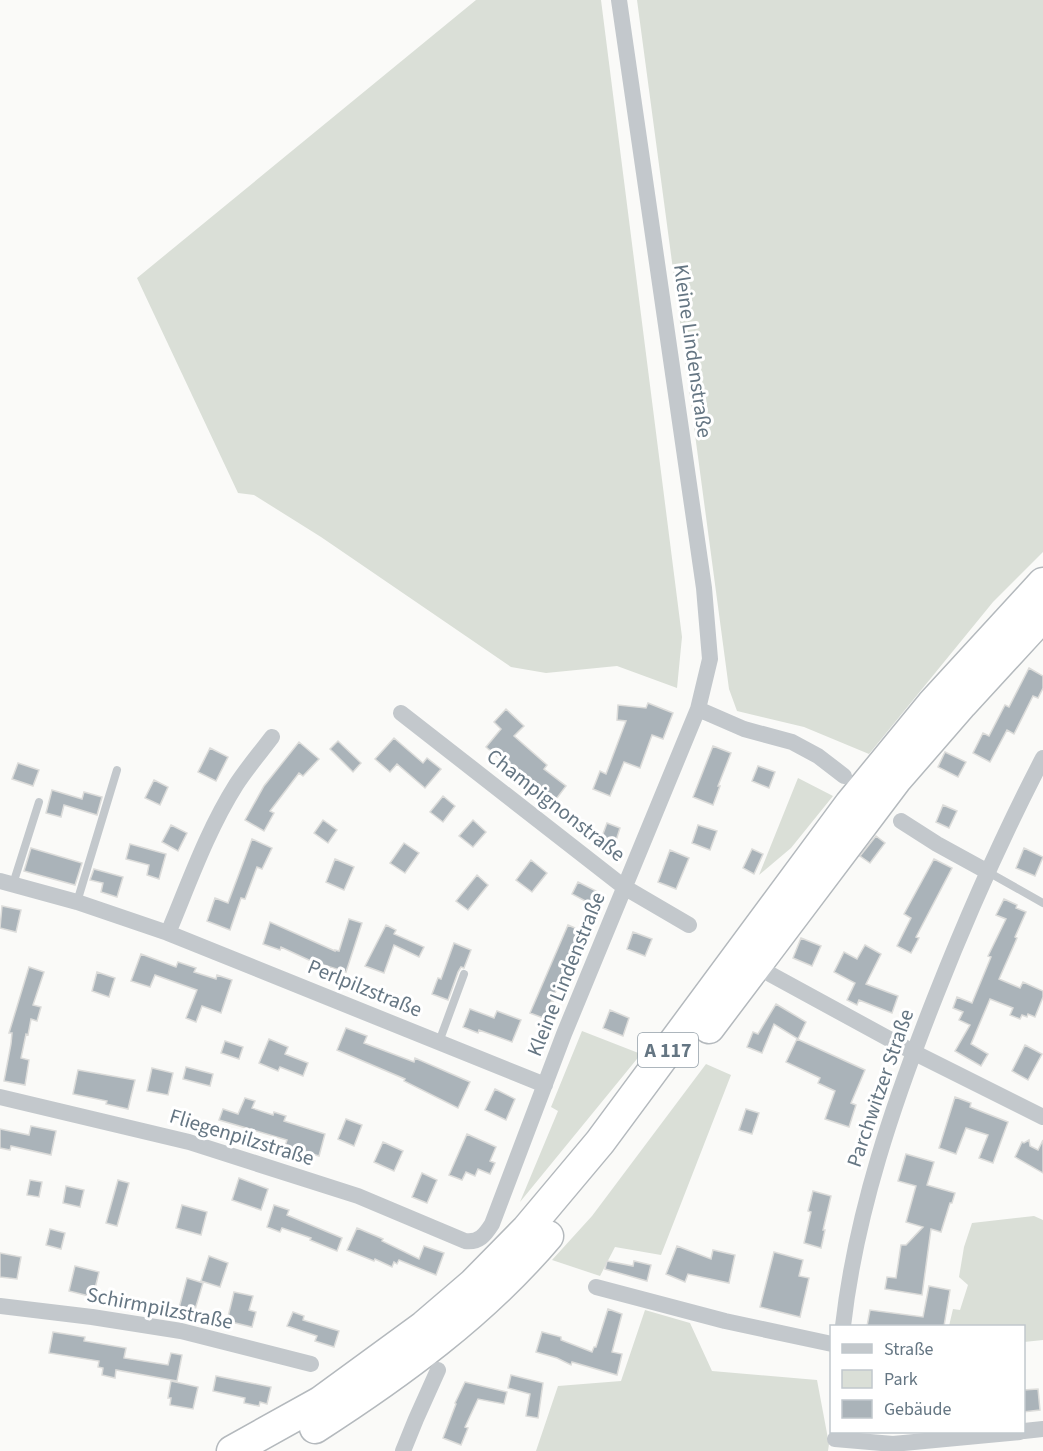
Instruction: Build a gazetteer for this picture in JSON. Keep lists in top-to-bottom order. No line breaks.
{"streets":{"highway":["A 117"],"street":["Kleine Lindenstraße","Champignonstraße","Perlpilzstraße","Parchwitzer Straße","Fliegenpilzstraße","Schirmpilzstraße"]},"crossings":[["Kleine Lindenstraße","Champignonstraße"],["Kleine Lindenstraße","Perlpilzstraße"],["Kleine Lindenstraße","Fliegenpilzstraße"]],"legend":["Straße","Park","Gebäude"]}
